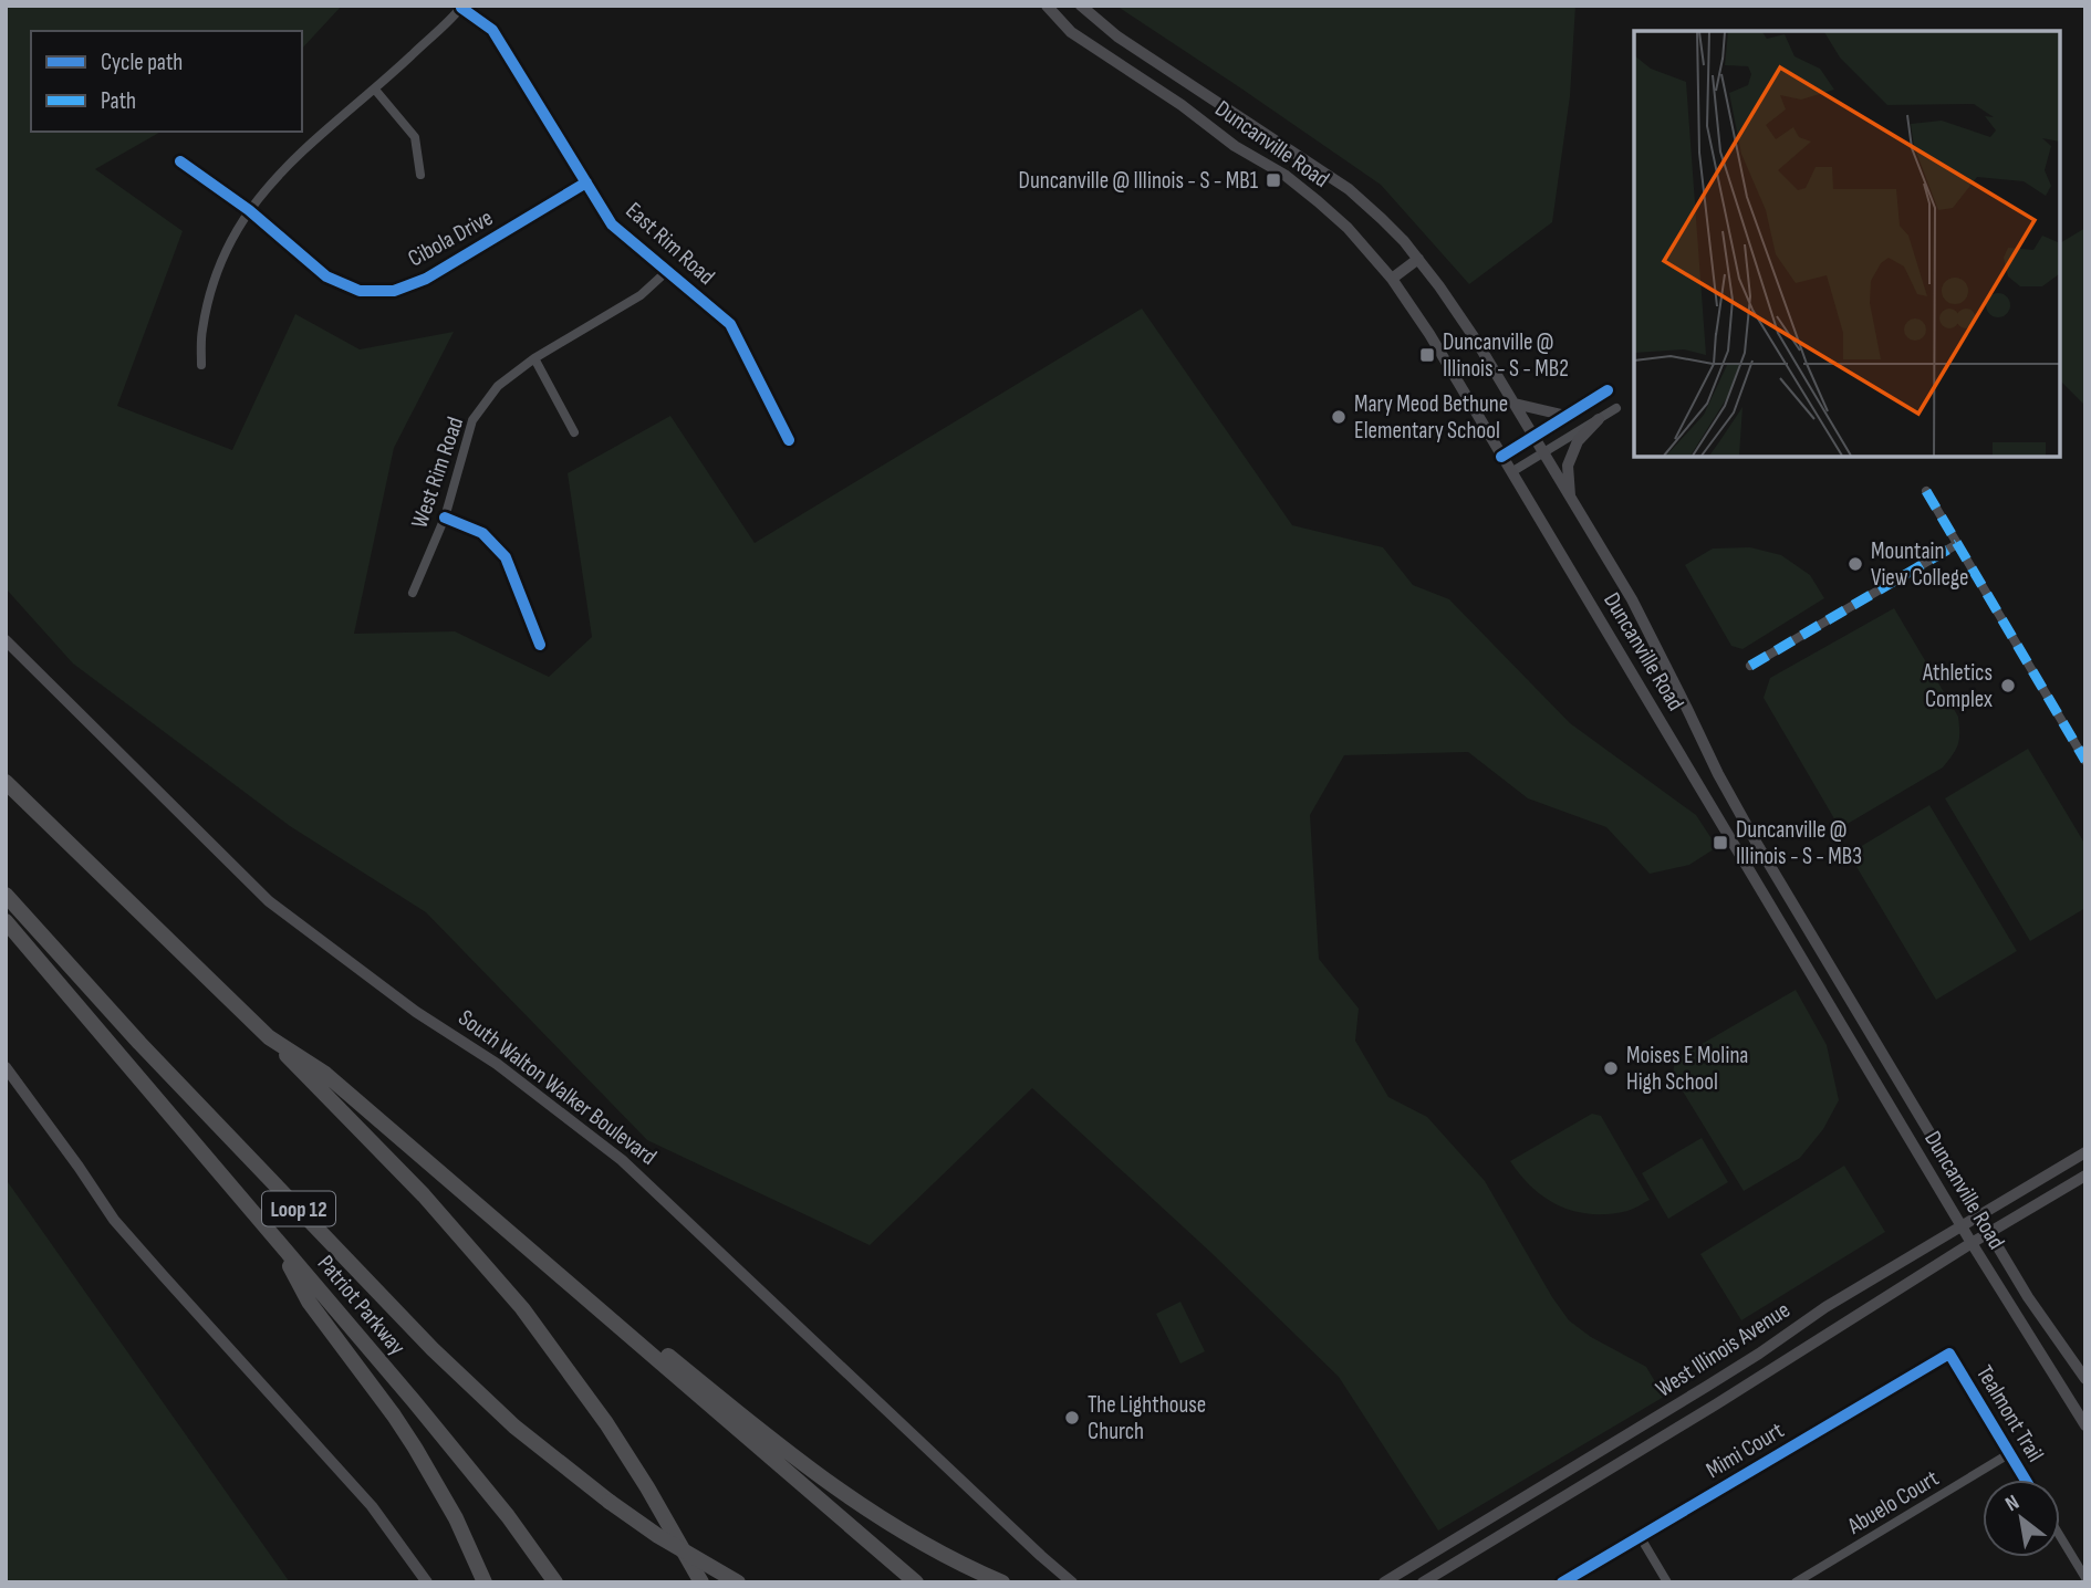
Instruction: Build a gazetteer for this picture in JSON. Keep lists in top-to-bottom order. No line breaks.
{"streets":{"highway":["Loop 12","Patriot Parkway"],"main road":["Duncanville Road","South Walton Walker Boulevard","West Illinois Avenue"],"street":["Cibola Drive","East Rim Road","West Rim Road","Tealmont Trail","Mimi Court","Abuelo Court"]},"crossings":[["Duncanville Road","West Illinois Avenue"],["Cibola Drive","East Rim Road"],["East Rim Road","West Rim Road"],["Tealmont Trail","Mimi Court"],["Tealmont Trail","Abuelo Court"]],"places":{"transit":["Duncanville @ Illinois - S - MB1","Duncanville @ Illinois - S - MB2","Duncanville @ Illinois - S - MB3"],"other":["Mary Meod Bethune Elementary School","Mountain View College","Athletics Complex","Moises E Molina High School","The Lighthouse Church"]},"legend":["Cycle path","Path"],"north":"top left"}
